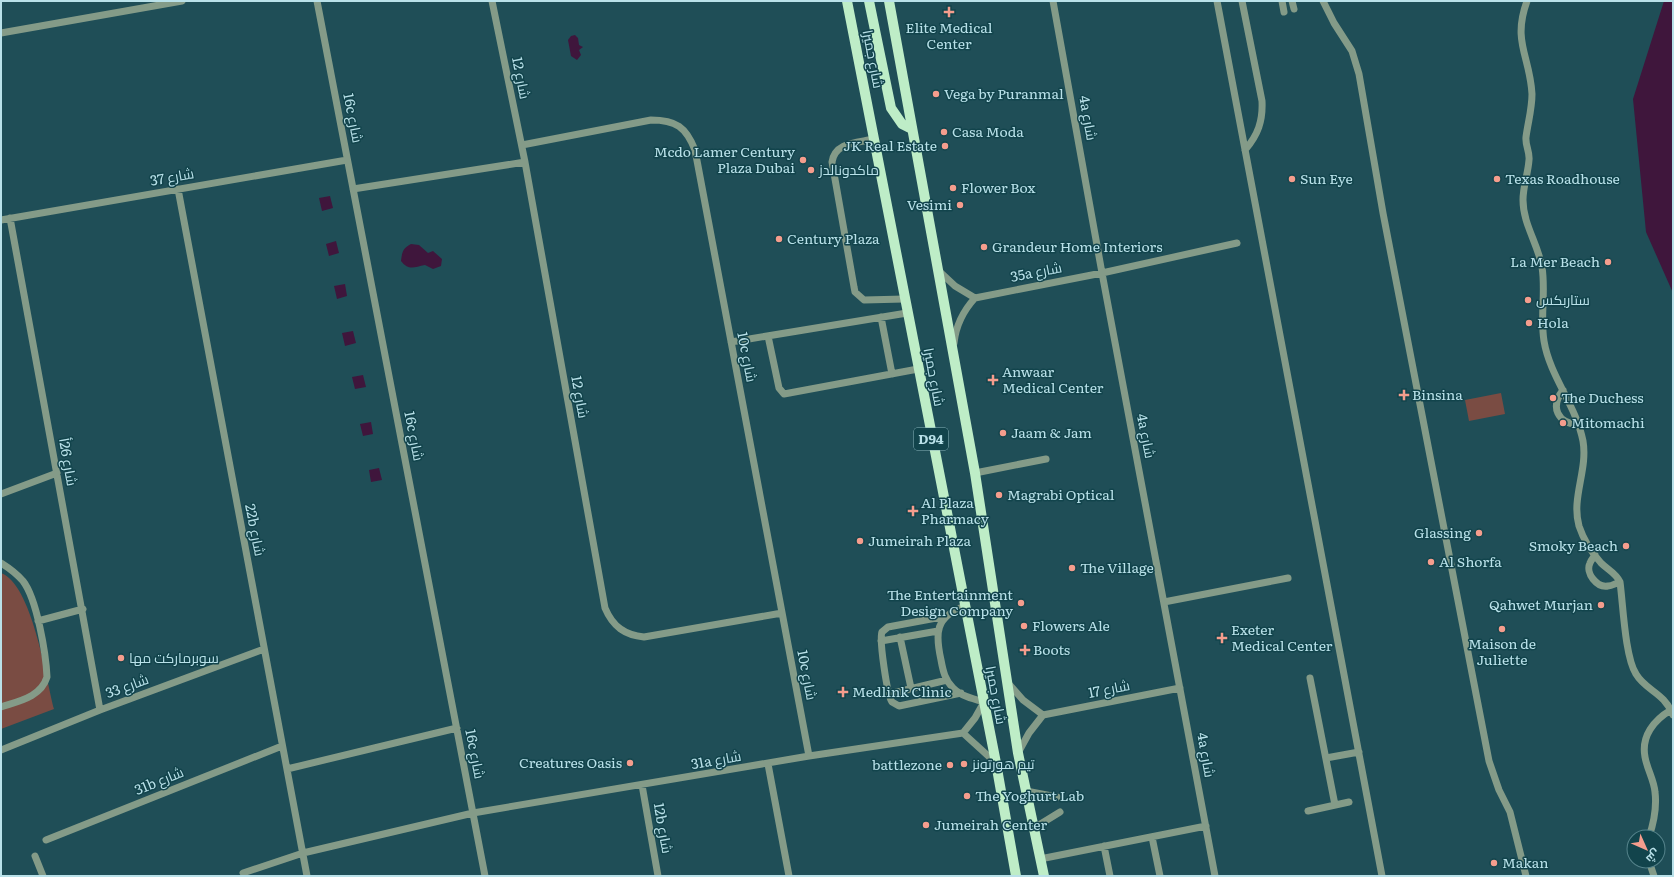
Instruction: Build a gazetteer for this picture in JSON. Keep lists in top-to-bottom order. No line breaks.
{"streets":{"main road":["شارع جميرا","D94"],"street":["شارع 12","16c شارع","4a شارع","شارع 37","35a شارع","10c شارع","شارع 26أ","22b شارع","شارع 33","شارع 17","31a شارع","31b شارع","12b شارع"]},"crossings":[["شارع 12","10c شارع"],["16c شارع","شارع 37"],["16c شارع","31a شارع"],["4a شارع","35a شارع"],["4a شارع","شارع 17"],["شارع 37","شارع 26أ"],["شارع 37","22b شارع"],["10c شارع","31a شارع"],["شارع 26أ","شارع 33"],["22b شارع","شارع 33"],["22b شارع","31a شارع"],["22b شارع","31b شارع"],["31a شارع","12b شارع"]],"places":{"health":["Elite Medical Center","Anwaar Medical Center","Binsina","Al Plaza Pharmacy","Exeter Medical Center","Boots","Medlink Clinic"],"other":["Vega by Puranmal","Casa Moda","JK Real Estate","Mcdo Lamer Century Plaza Dubai","ماكدونالدز","Sun Eye","Texas Roadhouse","Flower Box","Vesimi","Century Plaza","Grandeur Home Interiors","La Mer Beach","ستاربكس","Hola","The Duchess","Mitomachi","Jaam & Jam","Magrabi Optical","Glassing","Jumeirah Plaza","Smoky Beach","Al Shorfa","The Village","The Entertainment Design Company","Qahwet Murjan","Flowers Ale","Maison de Juliette","سوبرماركت مها","Creatures Oasis","تيم هورتونز","battlezone","The Yoghurt Lab","Jumeirah Center","Makan"]},"north":"bottom right"}
